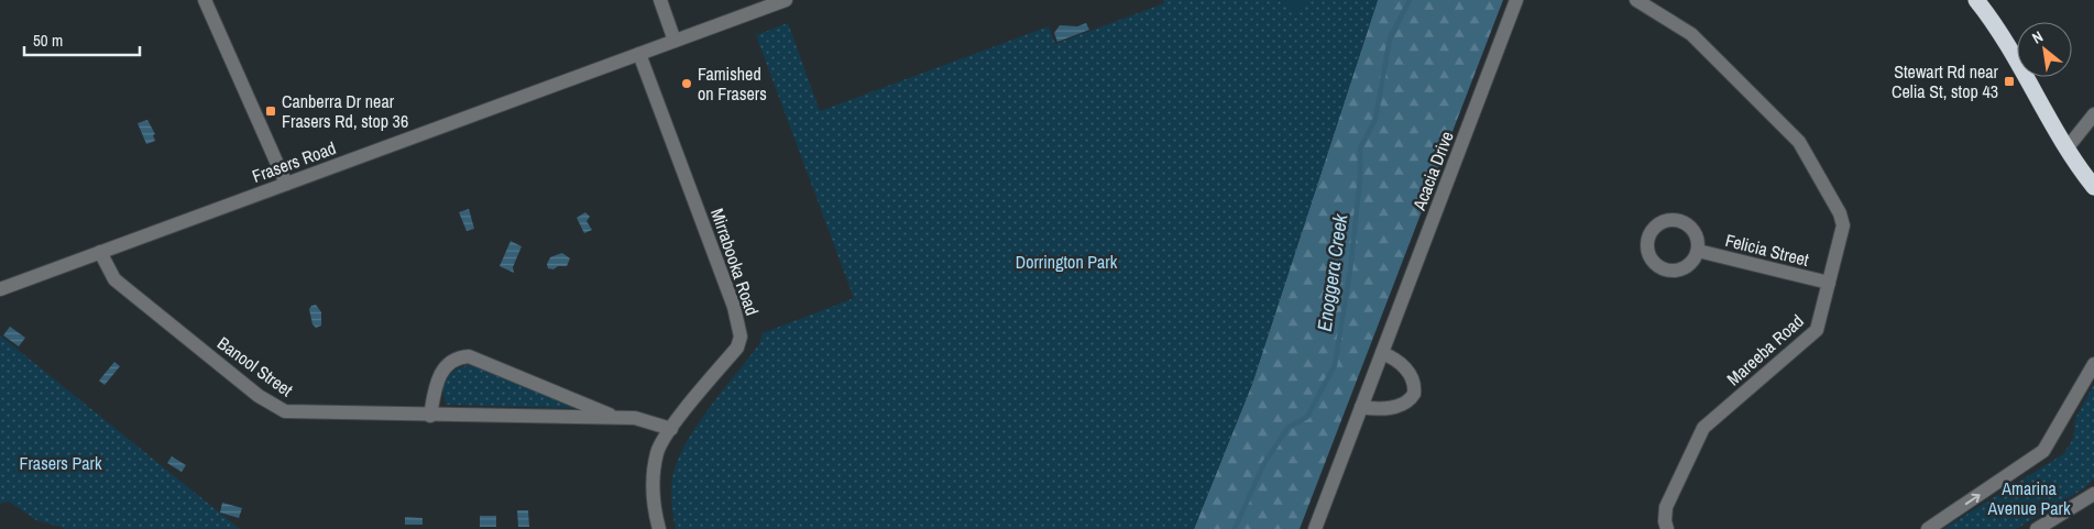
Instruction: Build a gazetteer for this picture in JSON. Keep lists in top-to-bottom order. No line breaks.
{"streets":{"street":["Frasers Road","Acacia Drive","Felicia Street","Mirrabooka Road","Mareeba Road","Banool Street"]},"crossings":[["Frasers Road","Mirrabooka Road"],["Frasers Road","Banool Street"],["Felicia Street","Mareeba Road"],["Mirrabooka Road","Banool Street"]],"water":["Enoggera Creek"],"parks":["Dorrington Park","Frasers Park","Amarina Avenue Park"],"places":{"transit":["Stewart Rd near Celia St, stop 43","Canberra Dr near Frasers Rd, stop 36"],"other":["Famished on Frasers"]},"scale_bar":"50 m","north":"top left"}
